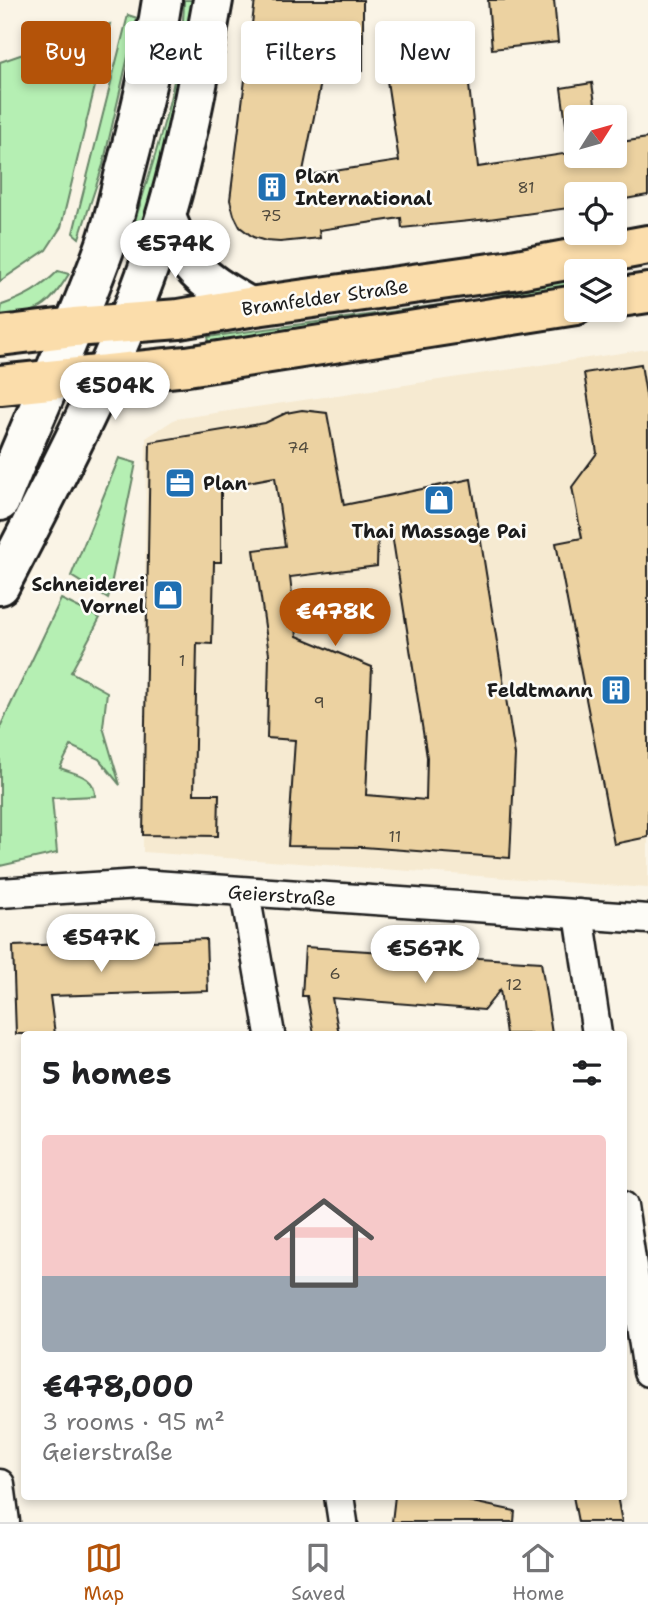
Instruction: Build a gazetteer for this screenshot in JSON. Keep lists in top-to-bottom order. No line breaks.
{"streets":{"main road":["Bramfelder Straße"],"street":["Geierstraße"]},"places":{"building":["Plan International","Feldtmann"],"office":["Plan"],"shop":["Thai Massage Pai","Schneiderei Vornel"]},"house_numbers":["81","75","74","1","9","11","6","12"],"north":"top right","page":{"chip":["Buy","Rent","Filters","New"],"price":["€574K","€504K","€478K","€547K","€567K"],"heading":"5 homes","list":[{"name":"€478,000","note":"3 rooms · 95 m² · Geierstraße"}],"tabs":["Map","Saved","Home"]}}
